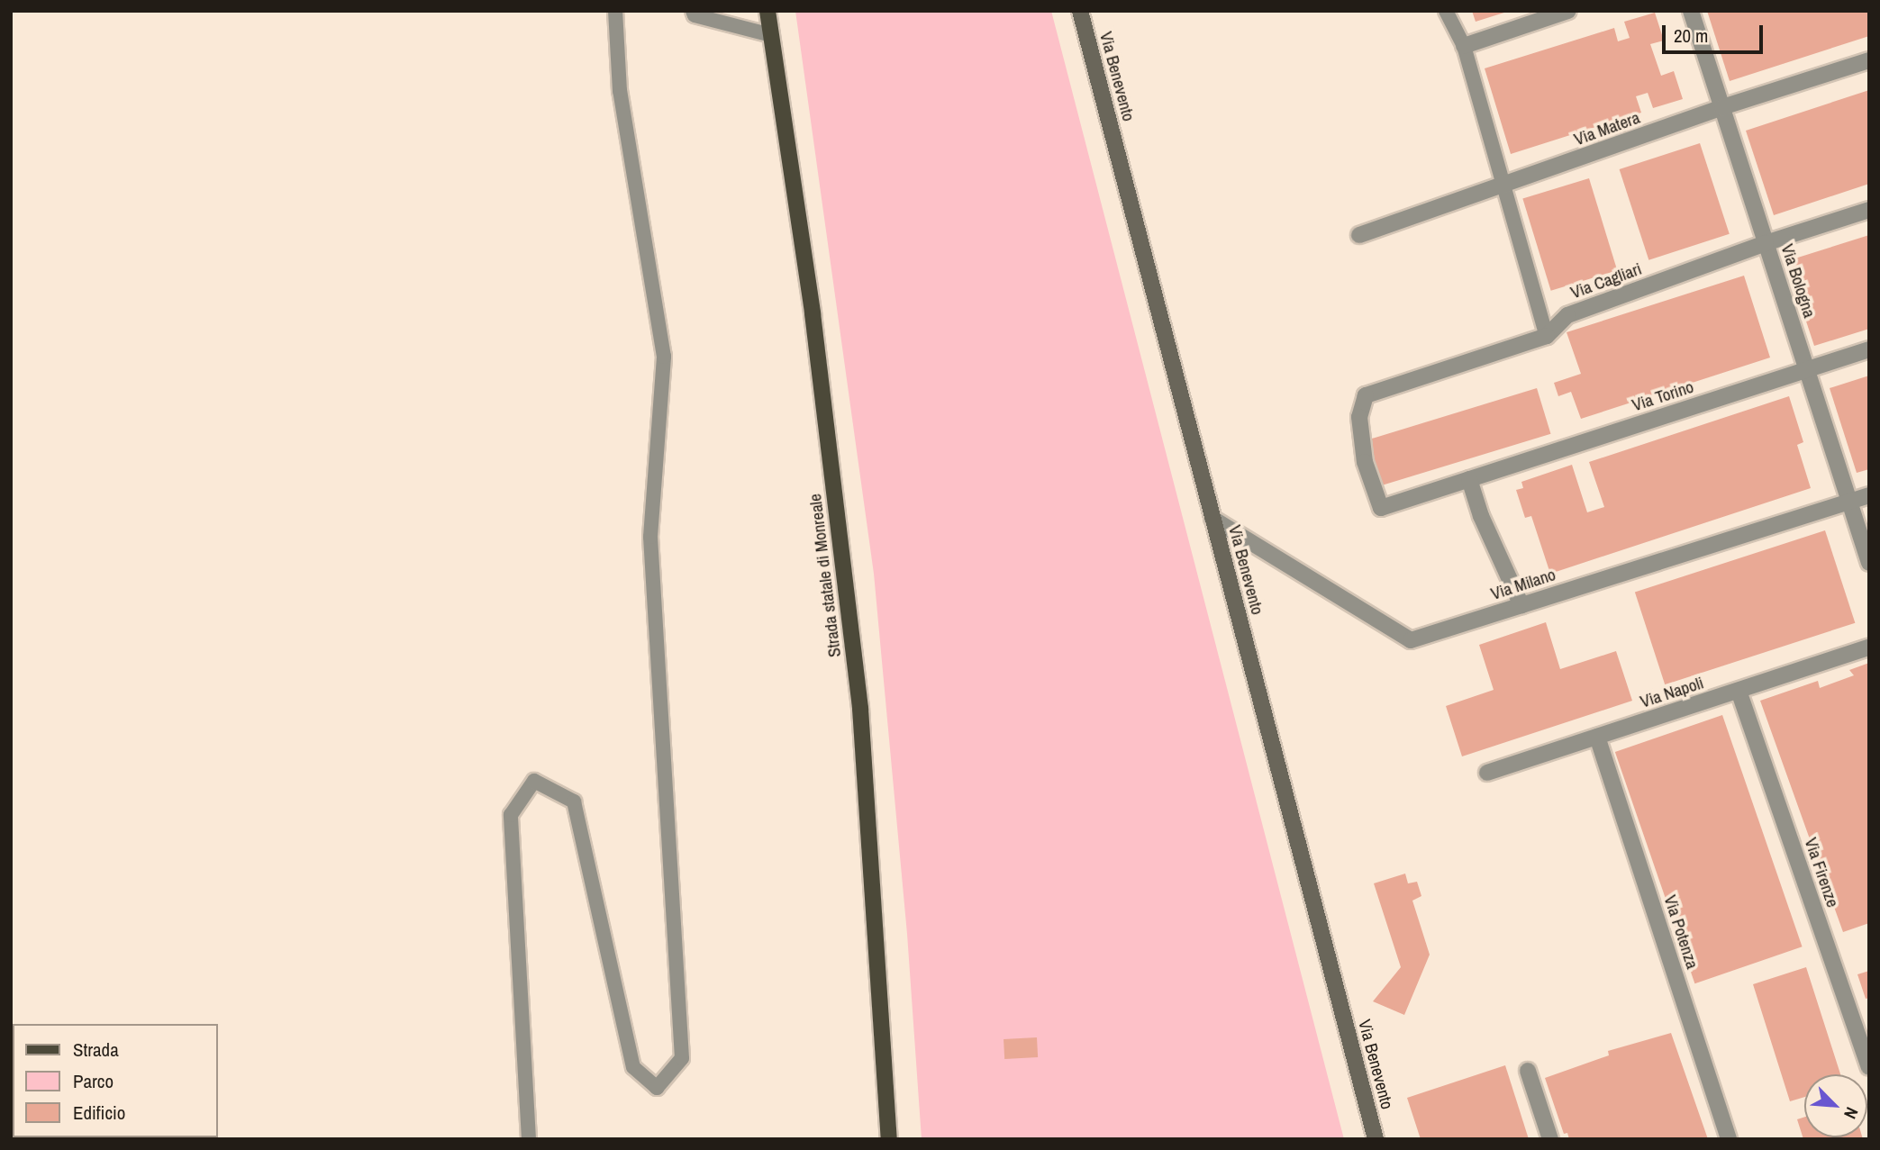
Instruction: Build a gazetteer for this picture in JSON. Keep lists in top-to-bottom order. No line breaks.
{"streets":{"main road":["Via Benevento","Strada statale di Monreale"],"street":["Via Matera","Via Cagliari","Via Bologna","Via Torino","Via Milano","Via Napoli","Via Firenze","Via Potenza"]},"crossings":[["Via Benevento","Via Milano"],["Via Matera","Via Bologna"],["Via Cagliari","Via Bologna"],["Via Cagliari","Via Torino"],["Via Bologna","Via Torino"],["Via Bologna","Via Milano"],["Via Napoli","Via Firenze"],["Via Napoli","Via Potenza"]],"legend":["Strada","Parco","Edificio"],"scale_bar":"20 m","north":"bottom right"}
